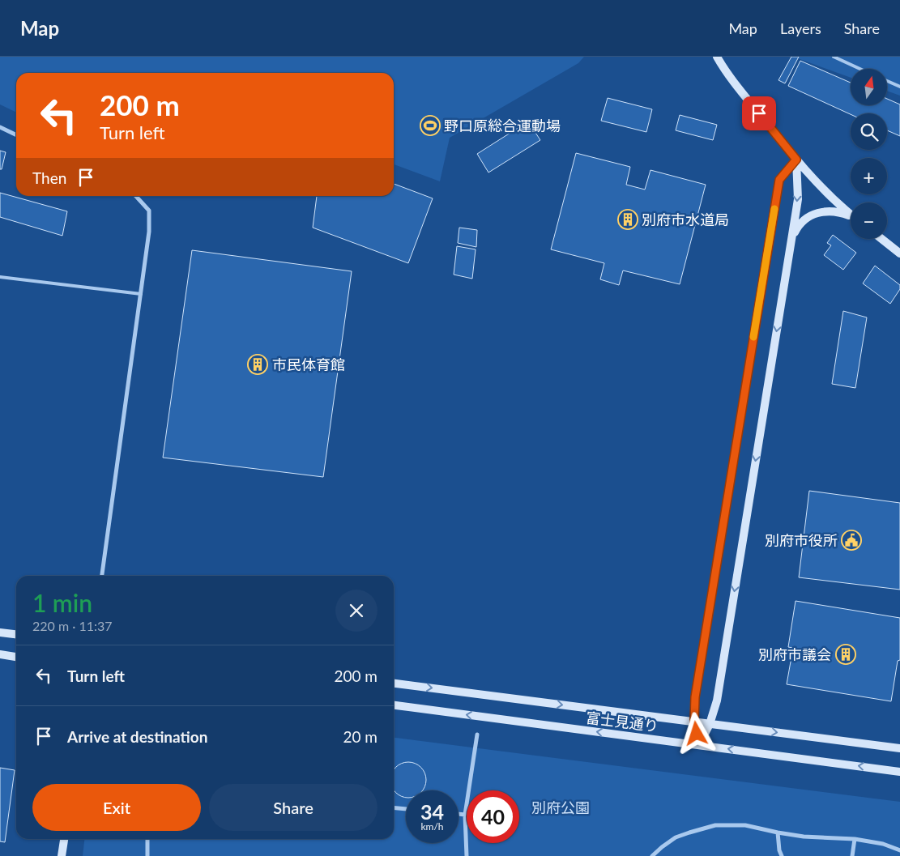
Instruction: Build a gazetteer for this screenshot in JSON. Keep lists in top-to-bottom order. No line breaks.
{"streets":{"street":["富士見通り"]},"parks":["別府公園"],"places":{"sports":["野口原総合運動場"],"building":["別府市水道局","市民体育館","別府市議会"],"public building":["別府市役所"]},"north":"top","page":{"header":"Map","nav":["Map","Layers","Share"],"map_buttons":["+","−"],"turn":["200 m","Turn left"],"then":"Then","heading":["1 min","220 m · 11:37"],"list":[{"name":"Turn left","value":"200 m"},{"name":"Arrive at destination","value":"20 m"}],"buttons":["Exit","Share"],"speed":"34 km/h","limit":"40"}}
